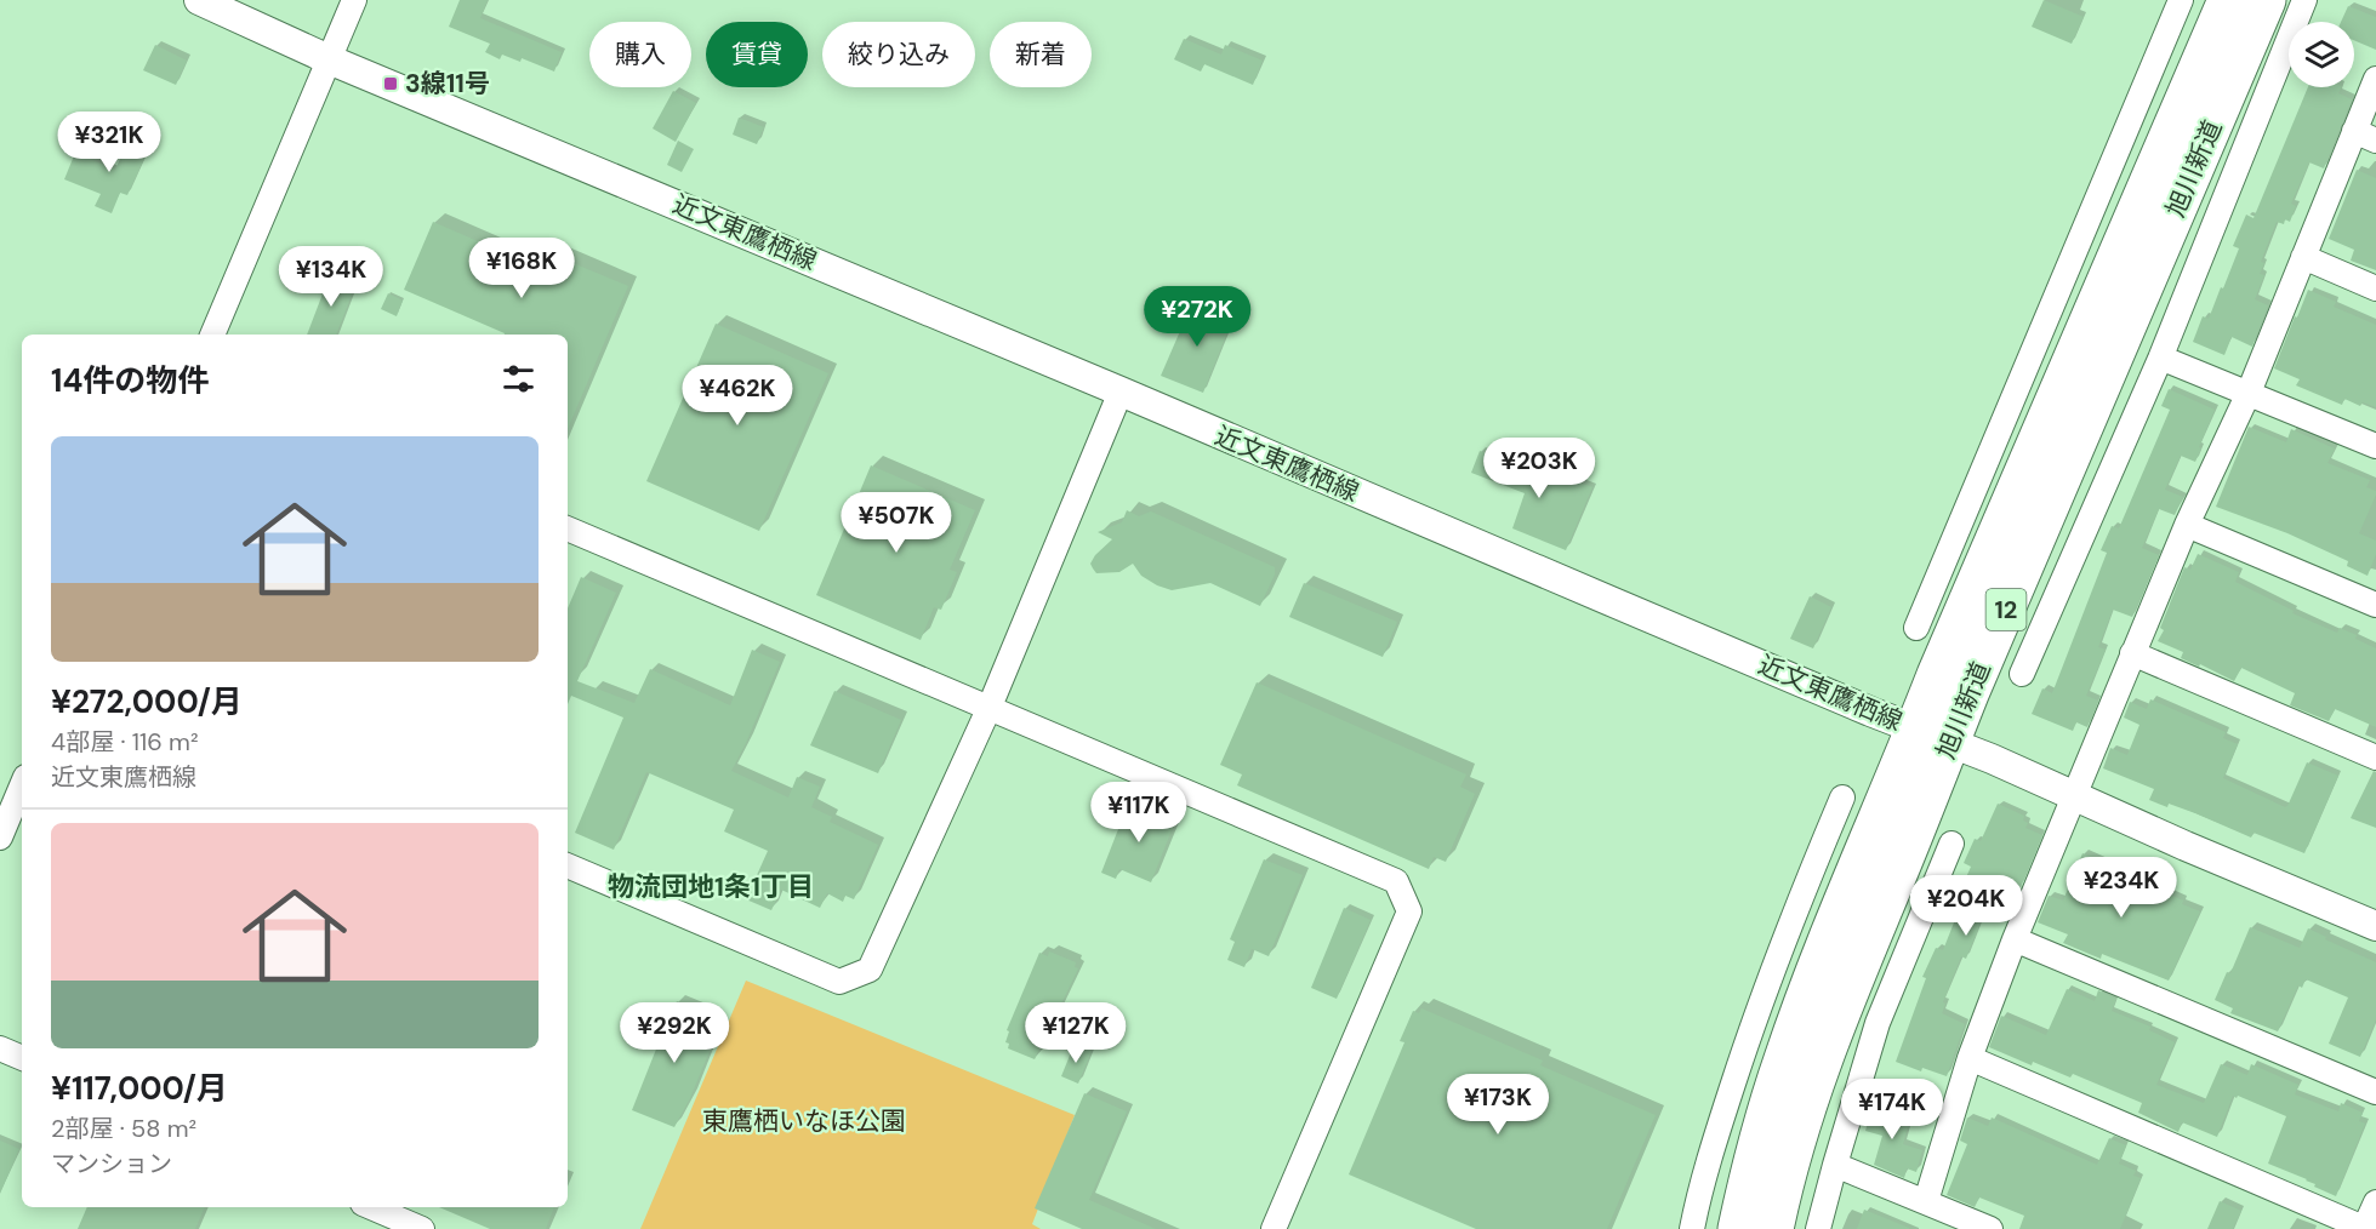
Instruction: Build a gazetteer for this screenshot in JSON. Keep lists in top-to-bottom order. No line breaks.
{"streets":{"highway":["旭川新道","12"],"street":["近文東鷹栖線"]},"crossings":[["旭川新道","近文東鷹栖線"]],"districts":["物流団地1条1丁目"],"parks":["東鷹栖いなほ公園"],"places":{"transit":["3線11号"]},"page":{"chip":["購入","賃貸","絞り込み","新着"],"price":["¥321K","¥168K","¥134K","¥272K","¥462K","¥203K","¥507K","¥117K","¥234K","¥204K","¥292K","¥127K","¥173K","¥174K"],"heading":"14件の物件","list":[{"name":"¥272,000/月","note":"4部屋 · 116 m² · 近文東鷹栖線"},{"name":"¥117,000/月","note":"2部屋 · 58 m² · マンション"}]}}
